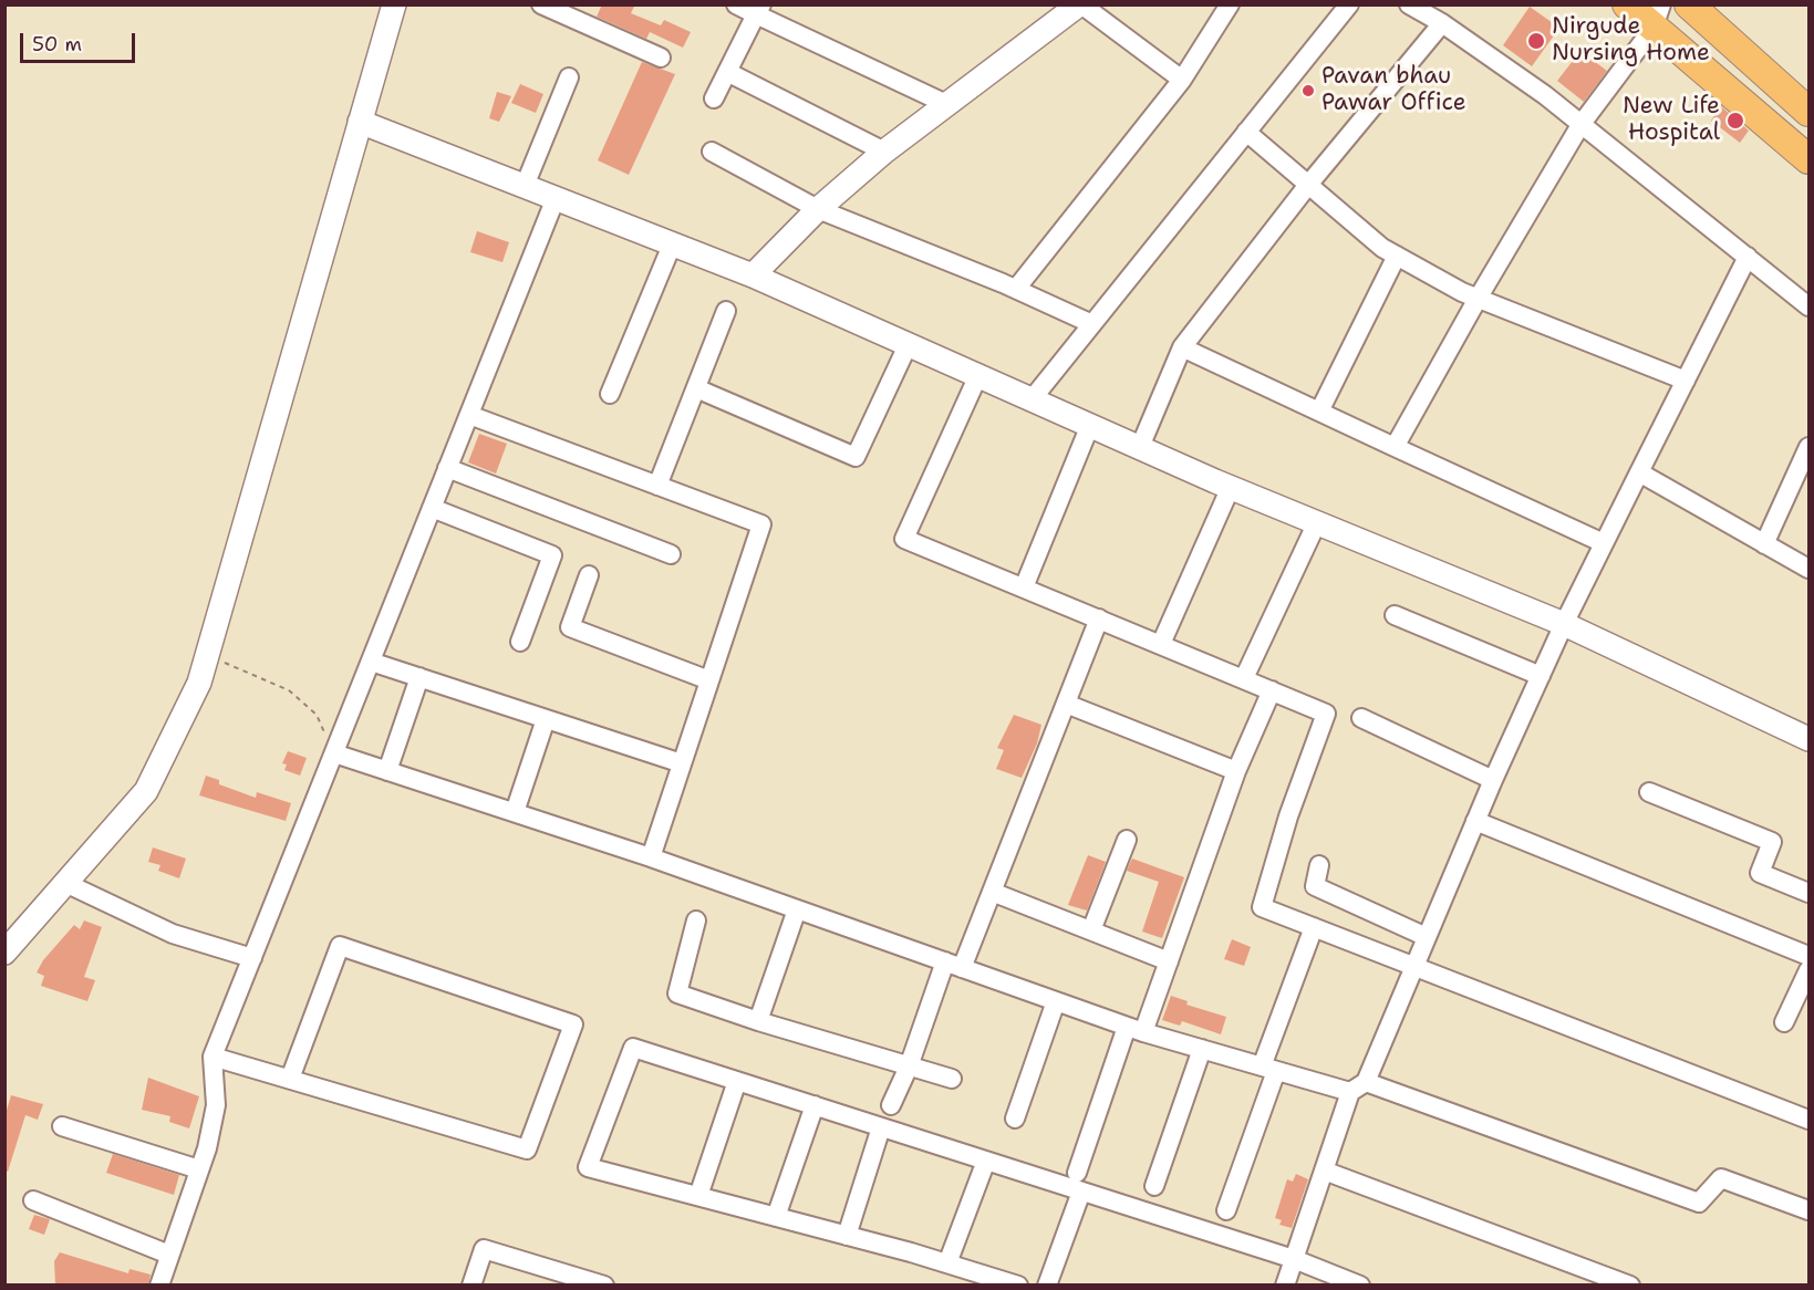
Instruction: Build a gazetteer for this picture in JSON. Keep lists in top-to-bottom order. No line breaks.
{"places":["Nirgude Nursing Home","Pavan bhau Pawar Office","New Life Hospital"],"scale_bar":"50 m"}
